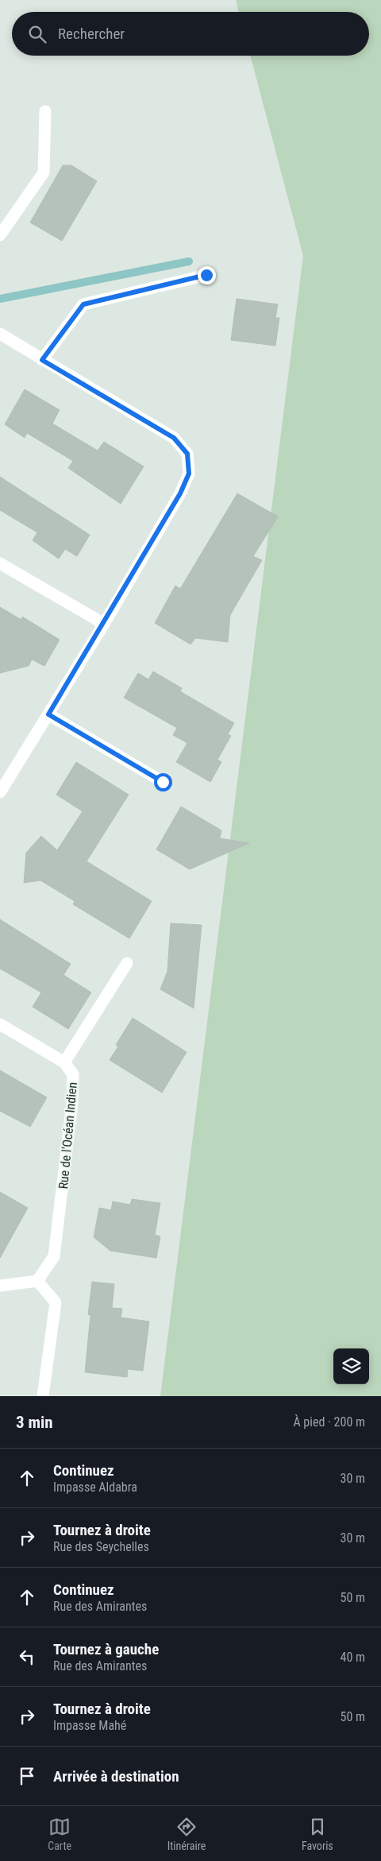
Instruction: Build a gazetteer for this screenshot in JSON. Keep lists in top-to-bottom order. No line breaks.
{"streets":{"street":["Rue de l'Océan Indien"]},"page":{"search":"Rechercher","heading":["3 min","À pied · 200 m"],"list":[["Continuez","Impasse Aldabra","30 m"],["Tournez à droite","Rue des Seychelles","30 m"],["Continuez","Rue des Amirantes","50 m"],["Tournez à gauche","Rue des Amirantes","40 m"],["Tournez à droite","Impasse Mahé","50 m"],"Arrivée à destination"],"nav":["Carte","Itinéraire","Favoris"]}}
